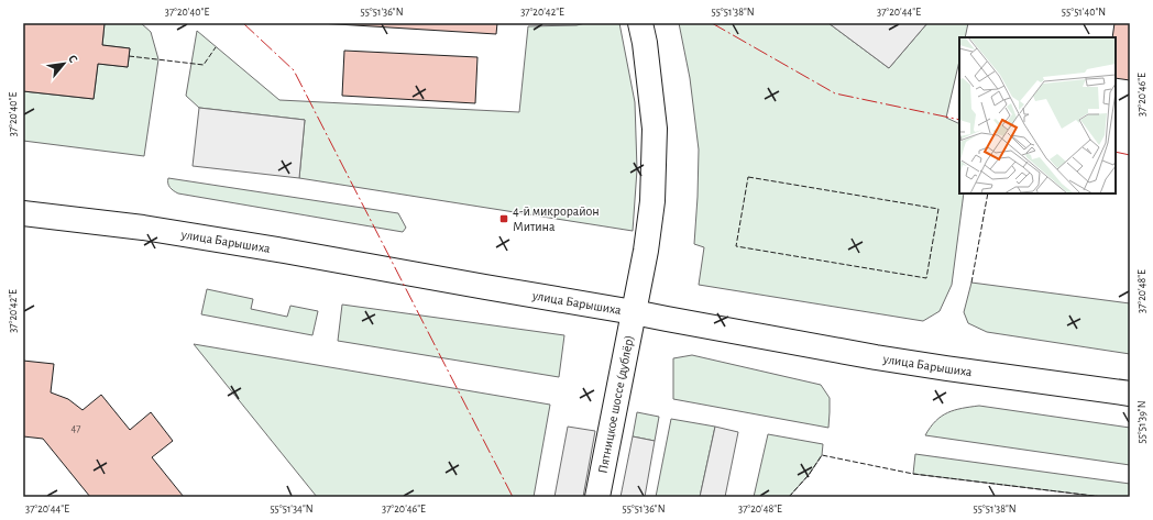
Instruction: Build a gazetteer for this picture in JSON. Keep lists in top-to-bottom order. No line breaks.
{"streets":{"main road":["улица Барышиха","Пятницкое шоссе (дублёр)"]},"crossings":[["улица Барышиха","Пятницкое шоссе (дублёр)"]],"places":{"transit":["4-й микрорайон Митина"]},"house_numbers":["47"],"north":"top right","coordinates":["37°20'40\"E","55°51'36\"N","37°20'42\"E","55°51'38\"N","37°20'44\"E","55°51'40\"N","37°20'46\"E","37°20'48\"E","55°51'39\"N","55°51'34\"N"]}
